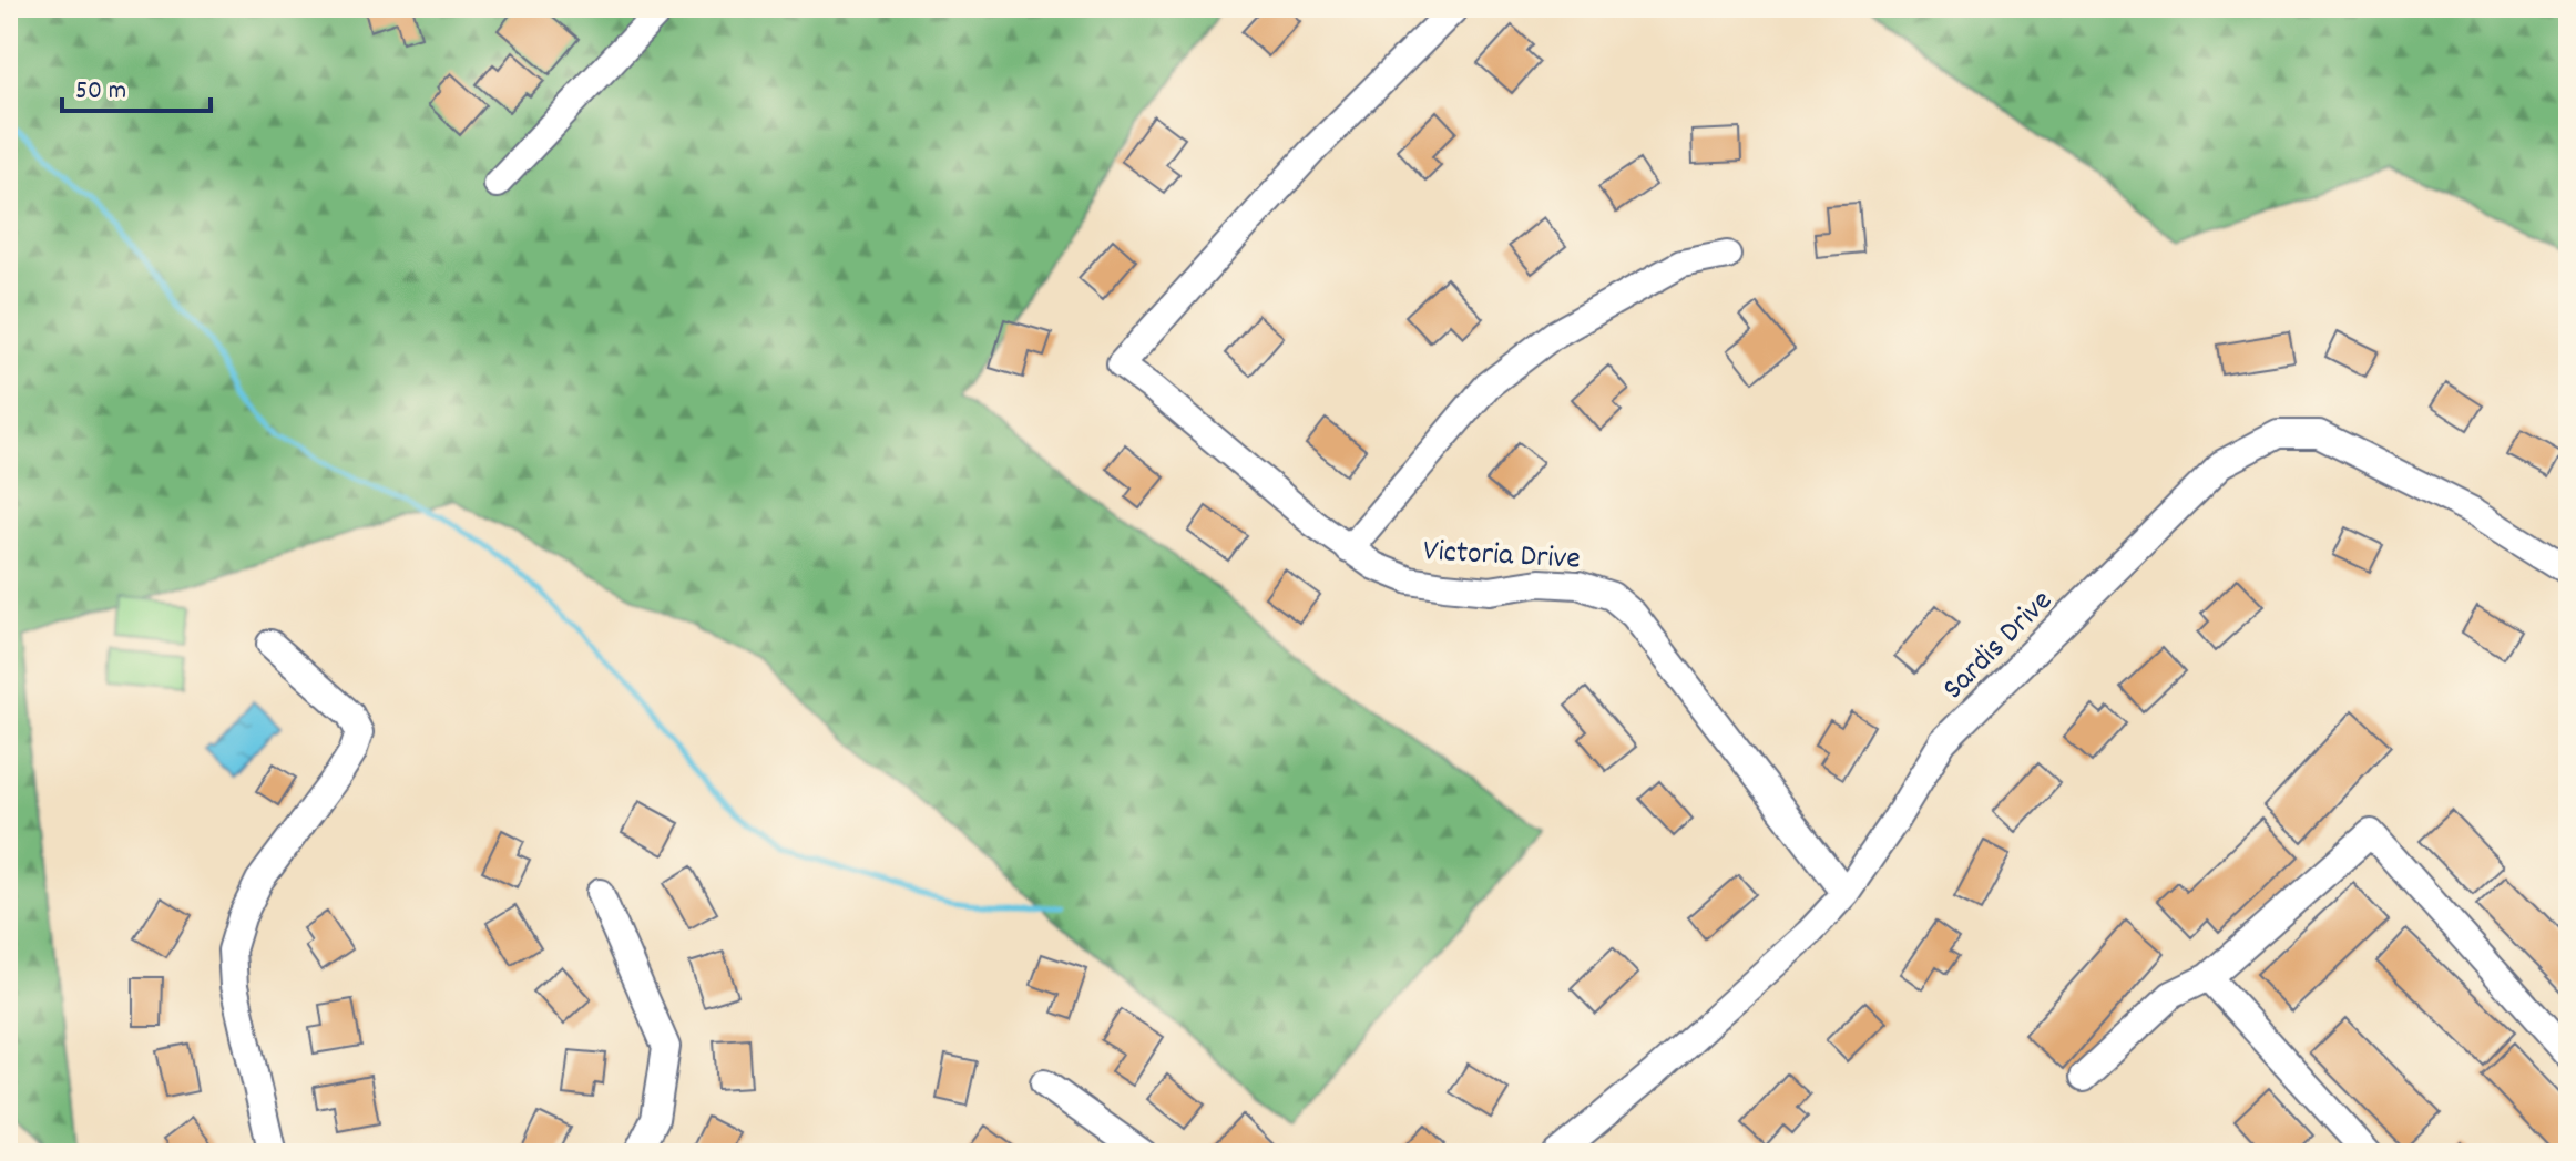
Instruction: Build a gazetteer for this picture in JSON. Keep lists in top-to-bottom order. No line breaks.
{"streets":{"street":["Victoria Drive","Sardis Drive"]},"crossings":[["Victoria Drive","Sardis Drive"]],"scale_bar":"50 m"}
